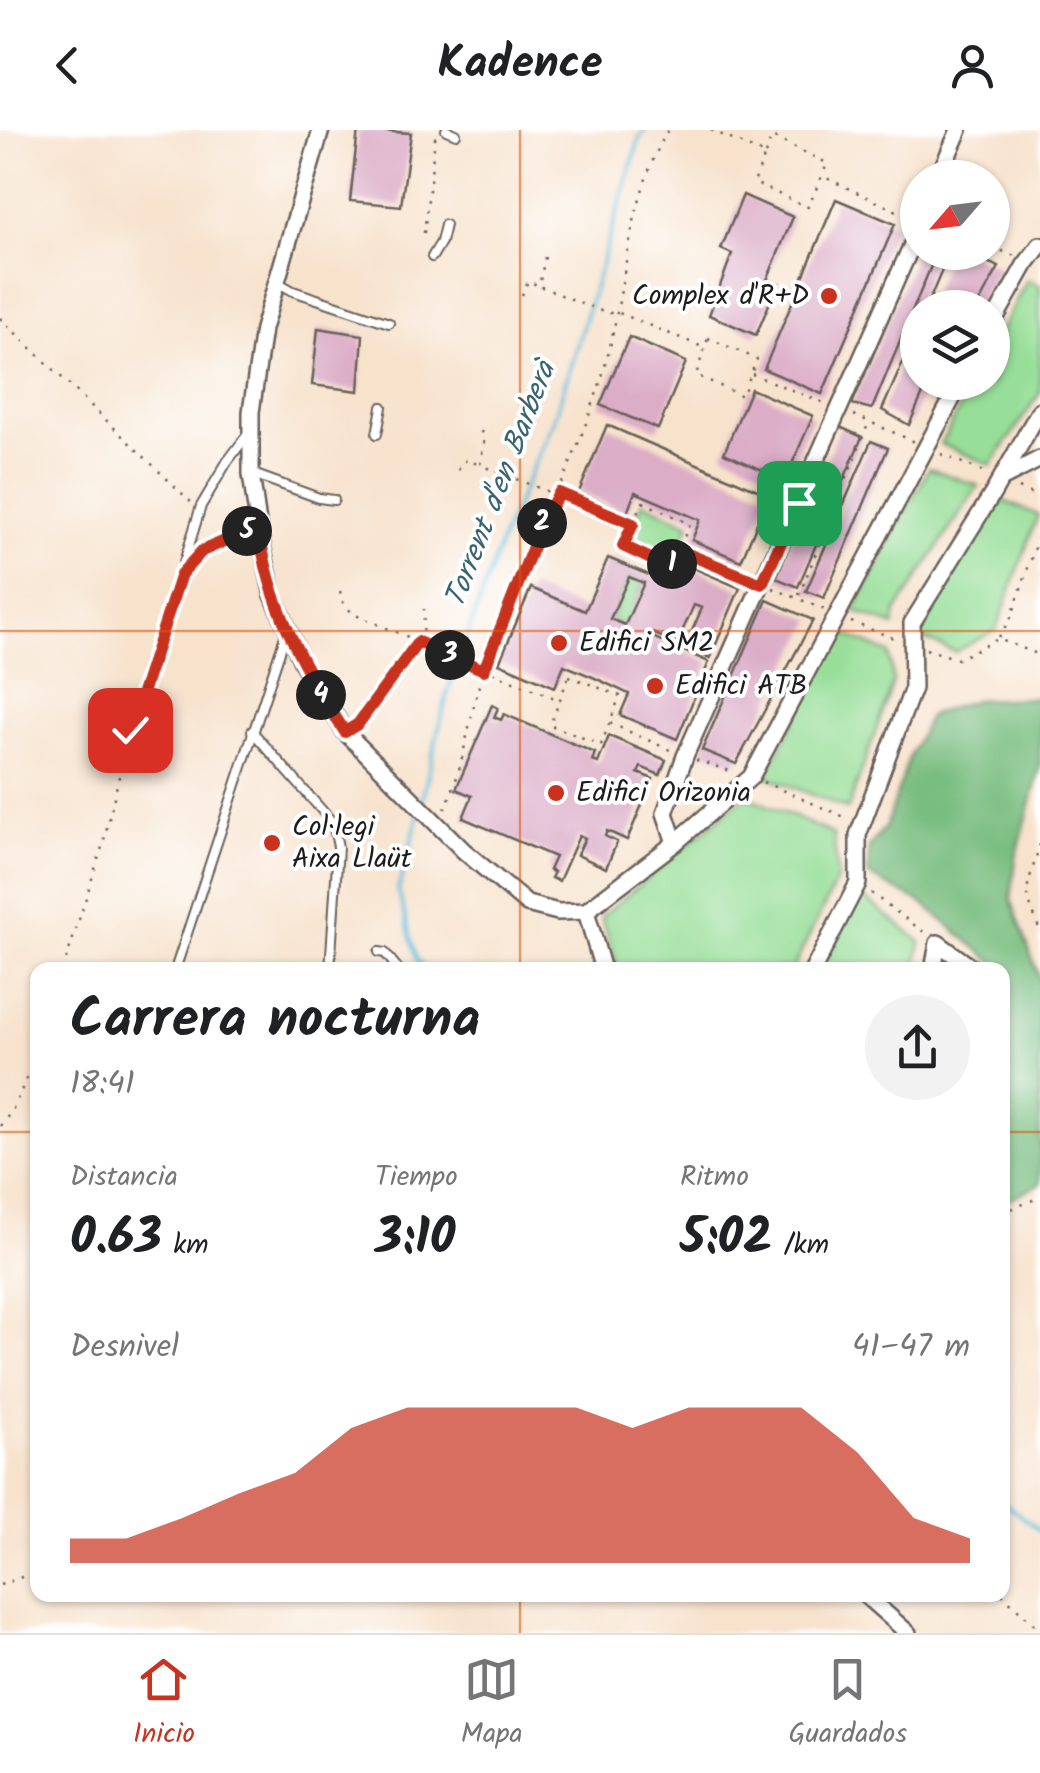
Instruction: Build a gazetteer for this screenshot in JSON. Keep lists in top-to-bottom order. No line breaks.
{"water":["Torrent d'en Barberà"],"places":["Complex d'R+D","Edifici SM2","Edifici ATB","Edifici Orizonia","Col·legi Aixa Llaüt"],"north":"bottom left","page":{"header":"Kadence","pins":["2","5","1","3","4"],"heading":["Carrera nocturna","18:41"],"stats":[["Distancia","0.63 km"],["Tiempo","3:10"],["Ritmo","5:02 /km"]],"chart":["Desnivel","41–47 m"],"tabs":["Inicio","Mapa","Guardados"]}}
